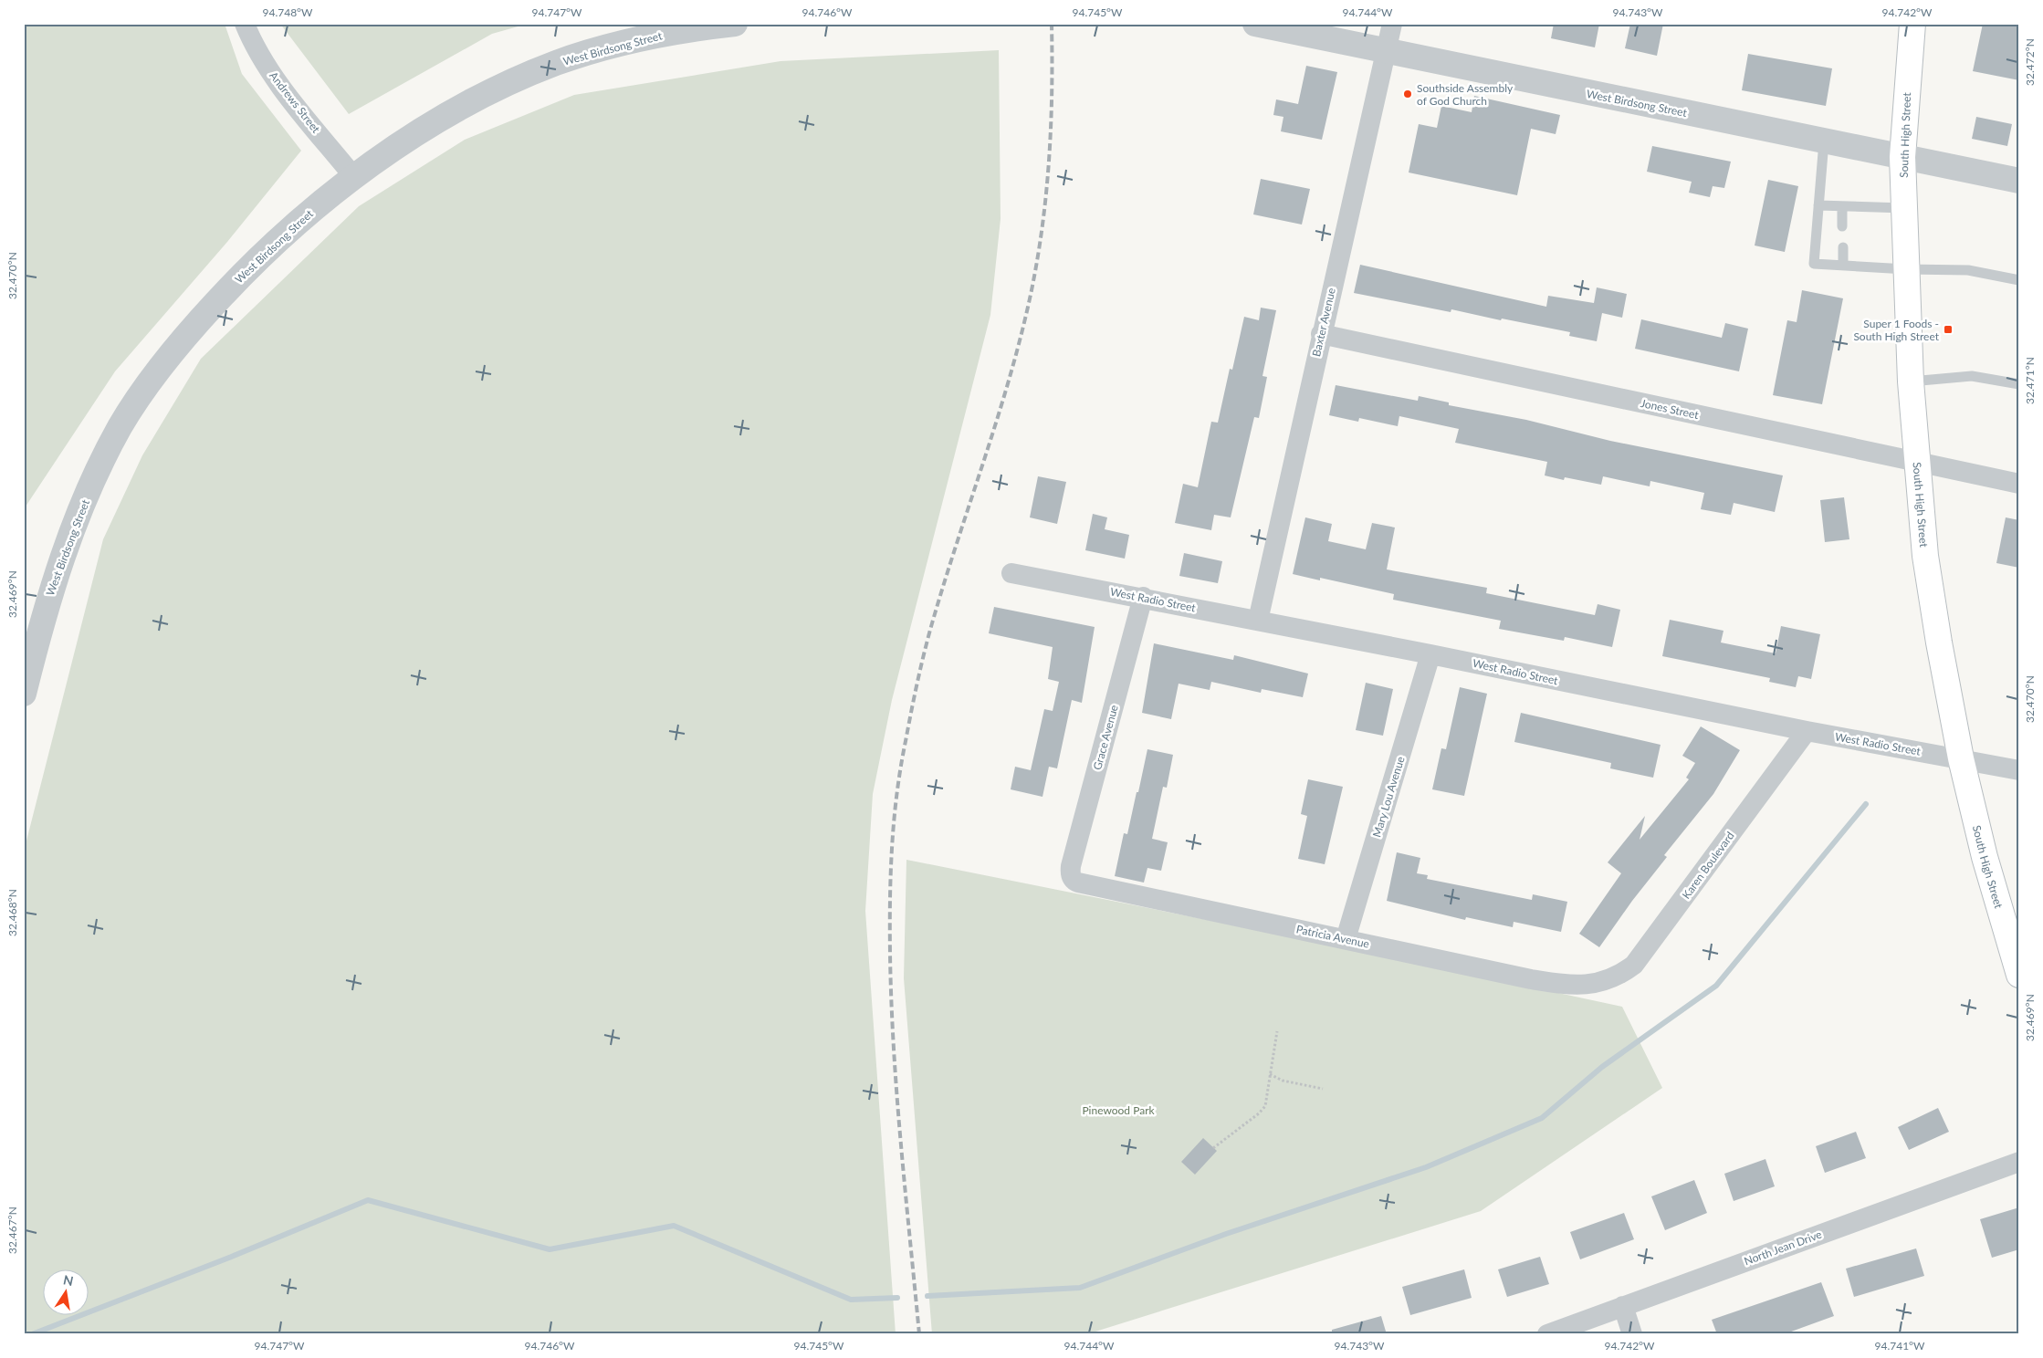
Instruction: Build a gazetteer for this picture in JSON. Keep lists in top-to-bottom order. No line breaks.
{"streets":{"main road":["South High Street"],"street":["West Birdsong Street","Andrews Street","Baxter Avenue","Jones Street","West Radio Street","Grace Avenue","Mary Lou Avenue","Karen Boulevard","Patricia Avenue","North Jean Drive"]},"crossings":[["West Birdsong Street","Andrews Street"],["West Birdsong Street","South High Street"],["West Birdsong Street","Baxter Avenue"],["South High Street","Jones Street"],["South High Street","West Radio Street"],["Baxter Avenue","Jones Street"],["Baxter Avenue","West Radio Street"],["West Radio Street","Grace Avenue"],["West Radio Street","Mary Lou Avenue"],["West Radio Street","Karen Boulevard"],["Grace Avenue","Patricia Avenue"],["Mary Lou Avenue","Patricia Avenue"],["Karen Boulevard","Patricia Avenue"]],"parks":["Pinewood Park"],"places":{"other":["Southside Assembly of God Church"],"transit":["Super 1 Foods - South High Street"]},"north":"top","coordinates":["94.748°W","94.747°W","94.746°W","94.745°W","94.744°W","94.743°W","94.742°W","32.472°N","32.470°N","32.471°N","32.469°N","32.468°N","32.467°N","94.741°W"]}
